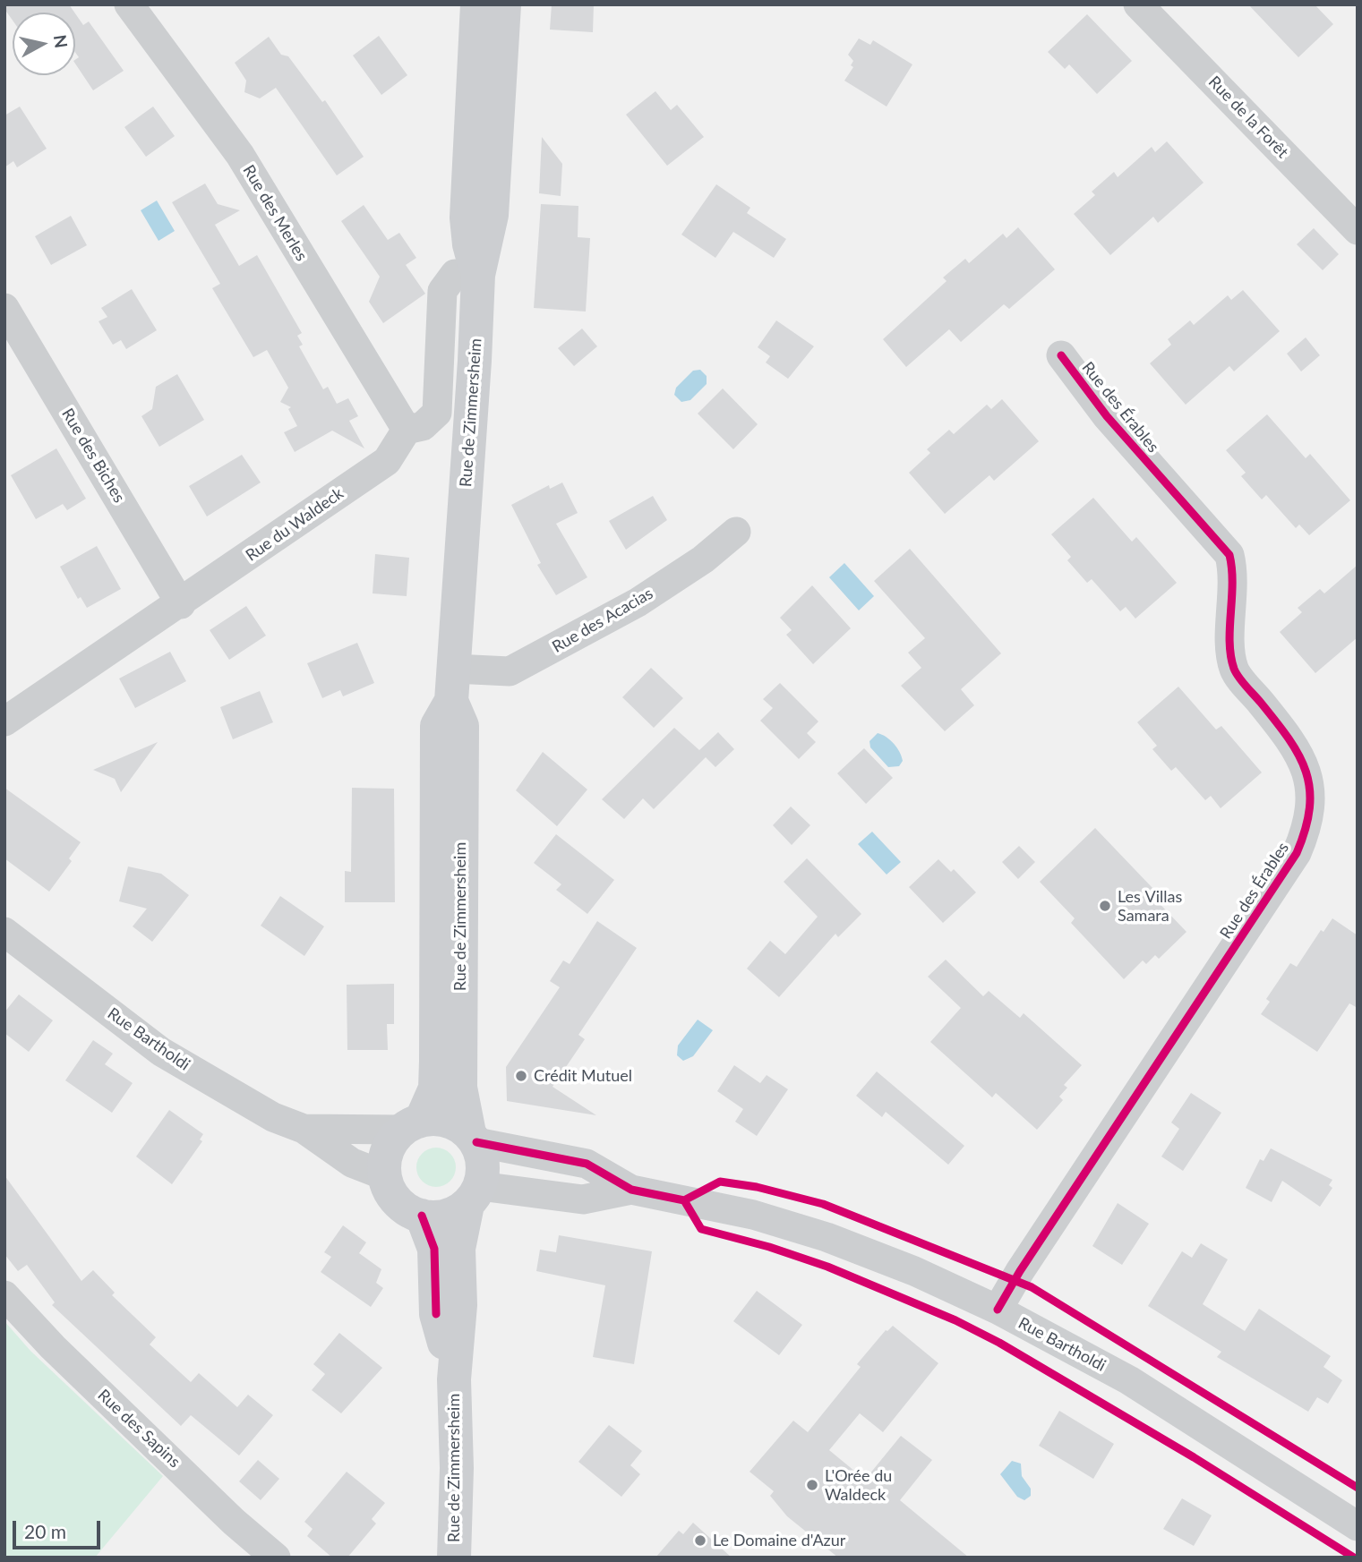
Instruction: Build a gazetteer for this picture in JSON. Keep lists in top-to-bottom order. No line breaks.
{"streets":{"main road":["Rue de Zimmersheim"],"street":["Rue de la Forêt","Rue des Merles","Rue des Érables","Rue des Biches","Rue du Waldeck","Rue des Acacias","Rue Bartholdi","Rue des Sapins"]},"crossings":[["Rue des Merles","Rue du Waldeck"],["Rue des Érables","Rue Bartholdi"],["Rue de Zimmersheim","Rue des Acacias"],["Rue de Zimmersheim","Rue Bartholdi"],["Rue des Biches","Rue du Waldeck"]],"places":["Les Villas Samara","Crédit Mutuel","L'Orée du Waldeck","Le Domaine d'Azur"],"scale_bar":"20 m","north":"right"}
